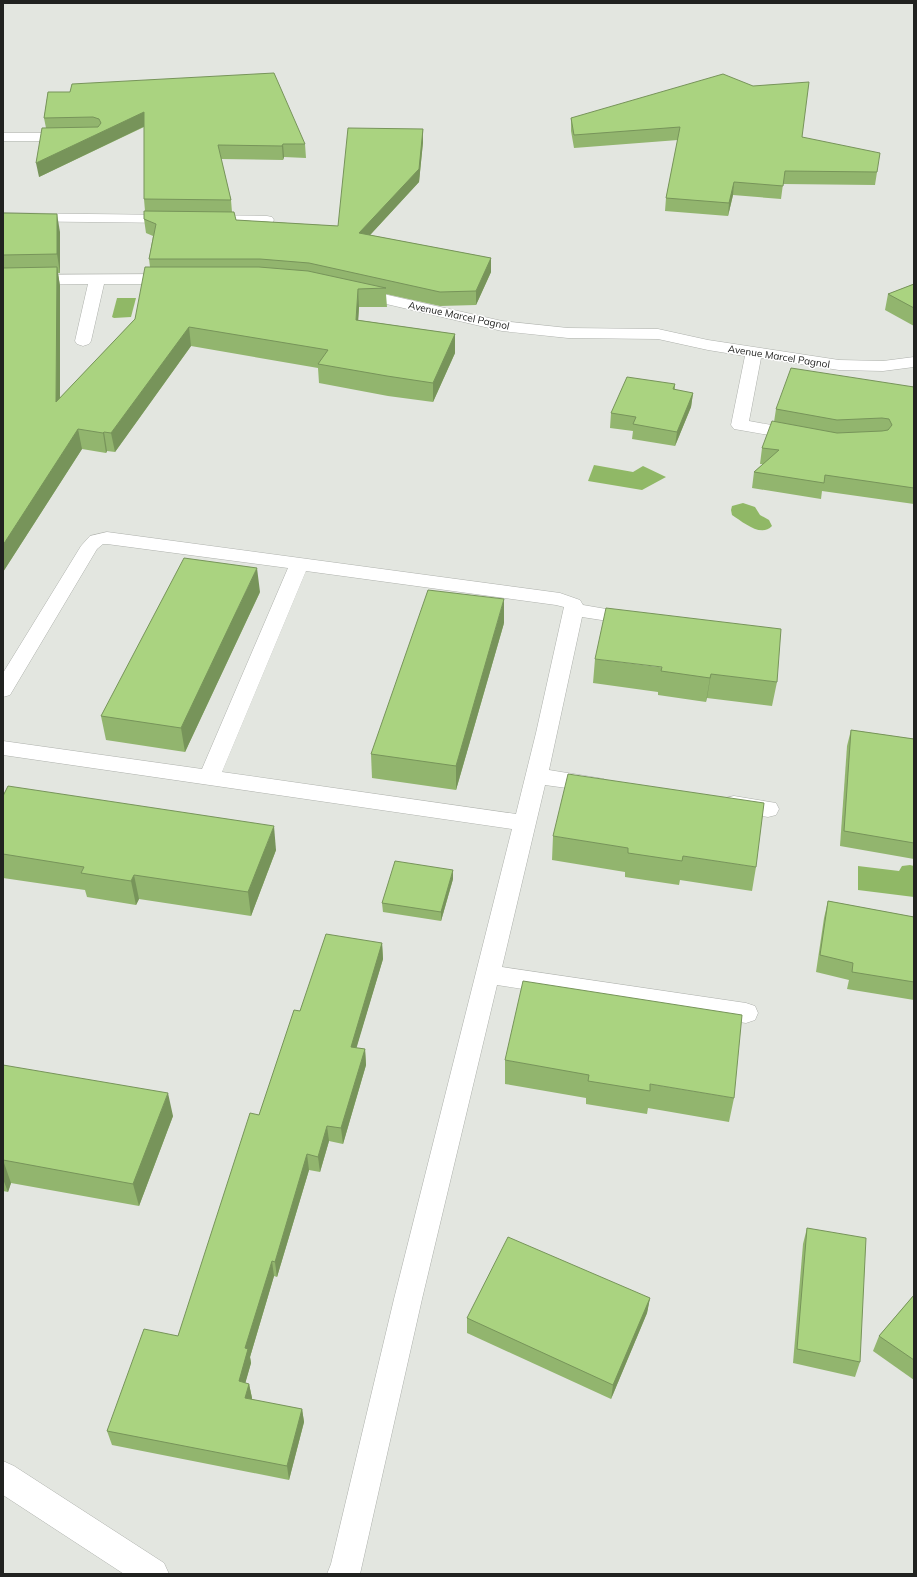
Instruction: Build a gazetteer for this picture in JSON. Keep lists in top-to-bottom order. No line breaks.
{"streets":{"street":["Avenue Marcel Pagnol"]}}
